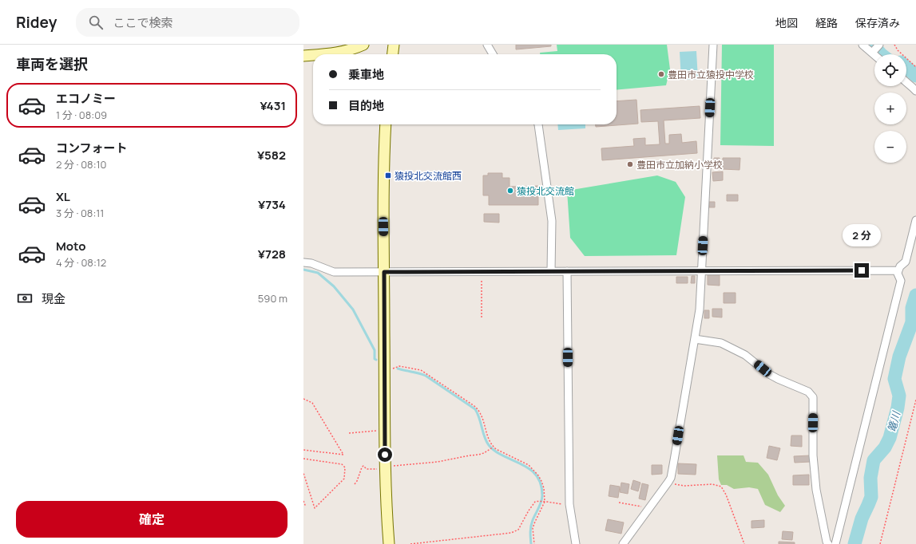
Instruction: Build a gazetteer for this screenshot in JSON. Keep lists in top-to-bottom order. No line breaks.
{"water":["篭川"],"places":{"other":["豊田市立猿投中学校","豊田市立加納小学校","猿投北交流館"],"transit":["猿投北交流館西"]},"page":{"header":"Ridey","search":"ここで検索","nav":["地図","経路","保存済み"],"heading":"車両を選択","map_buttons":["+","−"],"banner":["乗車地","目的地"],"list":[{"name":"エコノミー","note":"1 分 · 08:09","value":"¥431"},{"name":"コンフォート","note":"2 分 · 08:10","value":"¥582"},{"name":"XL","note":"3 分 · 08:11","value":"¥734"},{"name":"Moto","note":"4 分 · 08:12","value":"¥728"}],"bubble":"2 分","pay":["現金","590 m"],"buttons":"確定"}}
